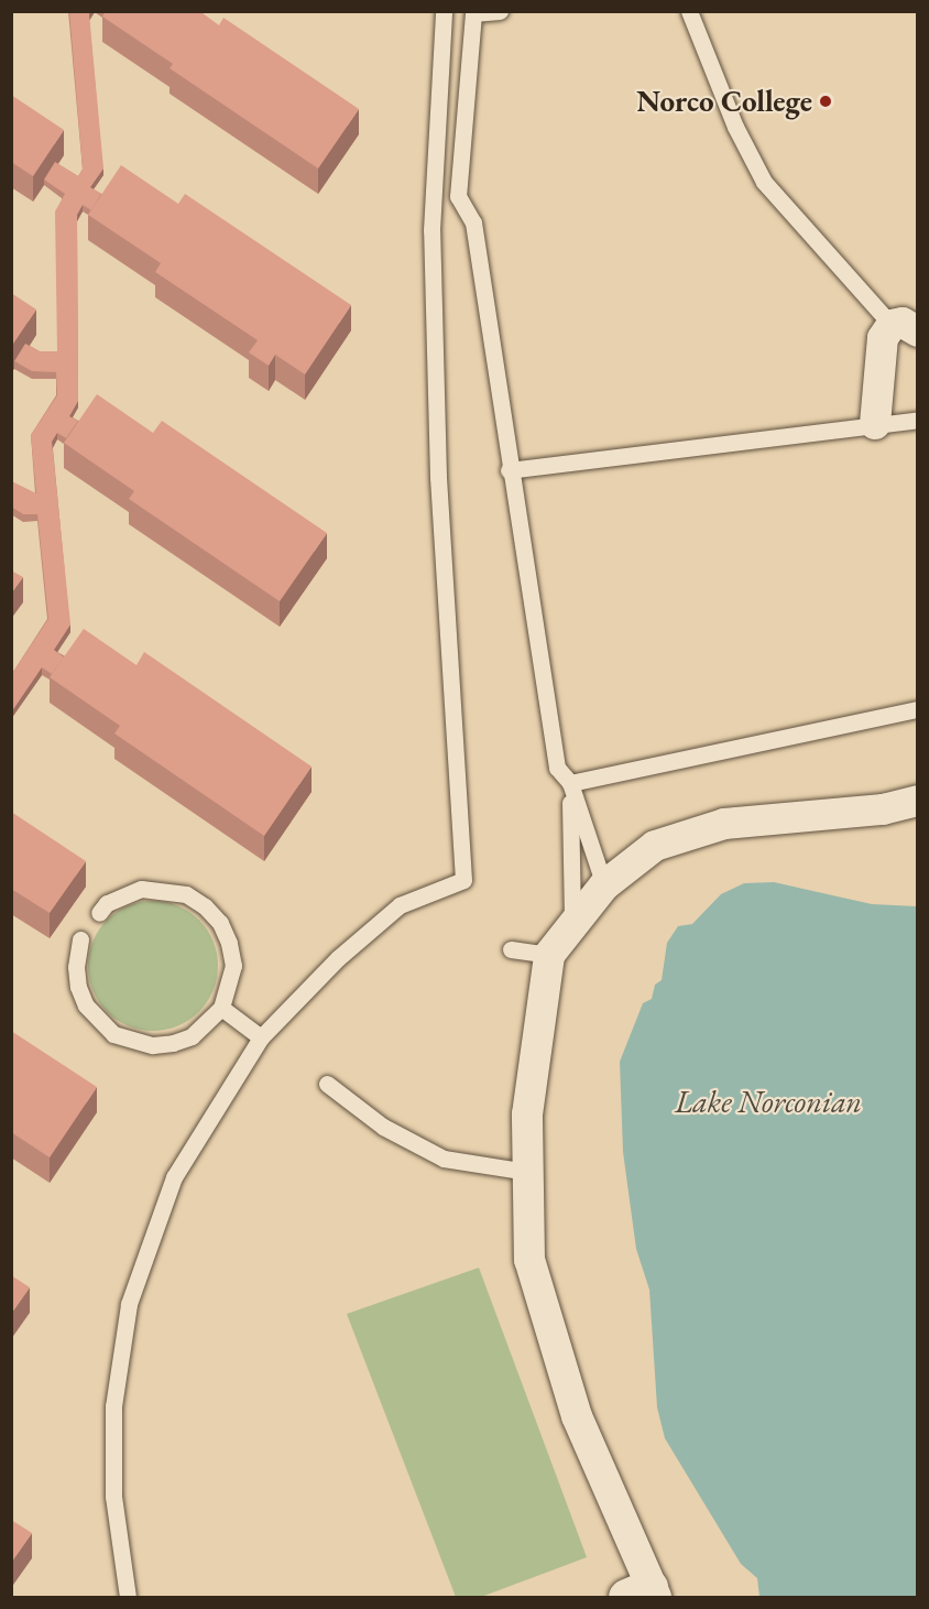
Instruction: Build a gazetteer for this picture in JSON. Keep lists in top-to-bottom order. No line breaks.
{"water":["Lake Norconian"],"places":["Norco College"]}
